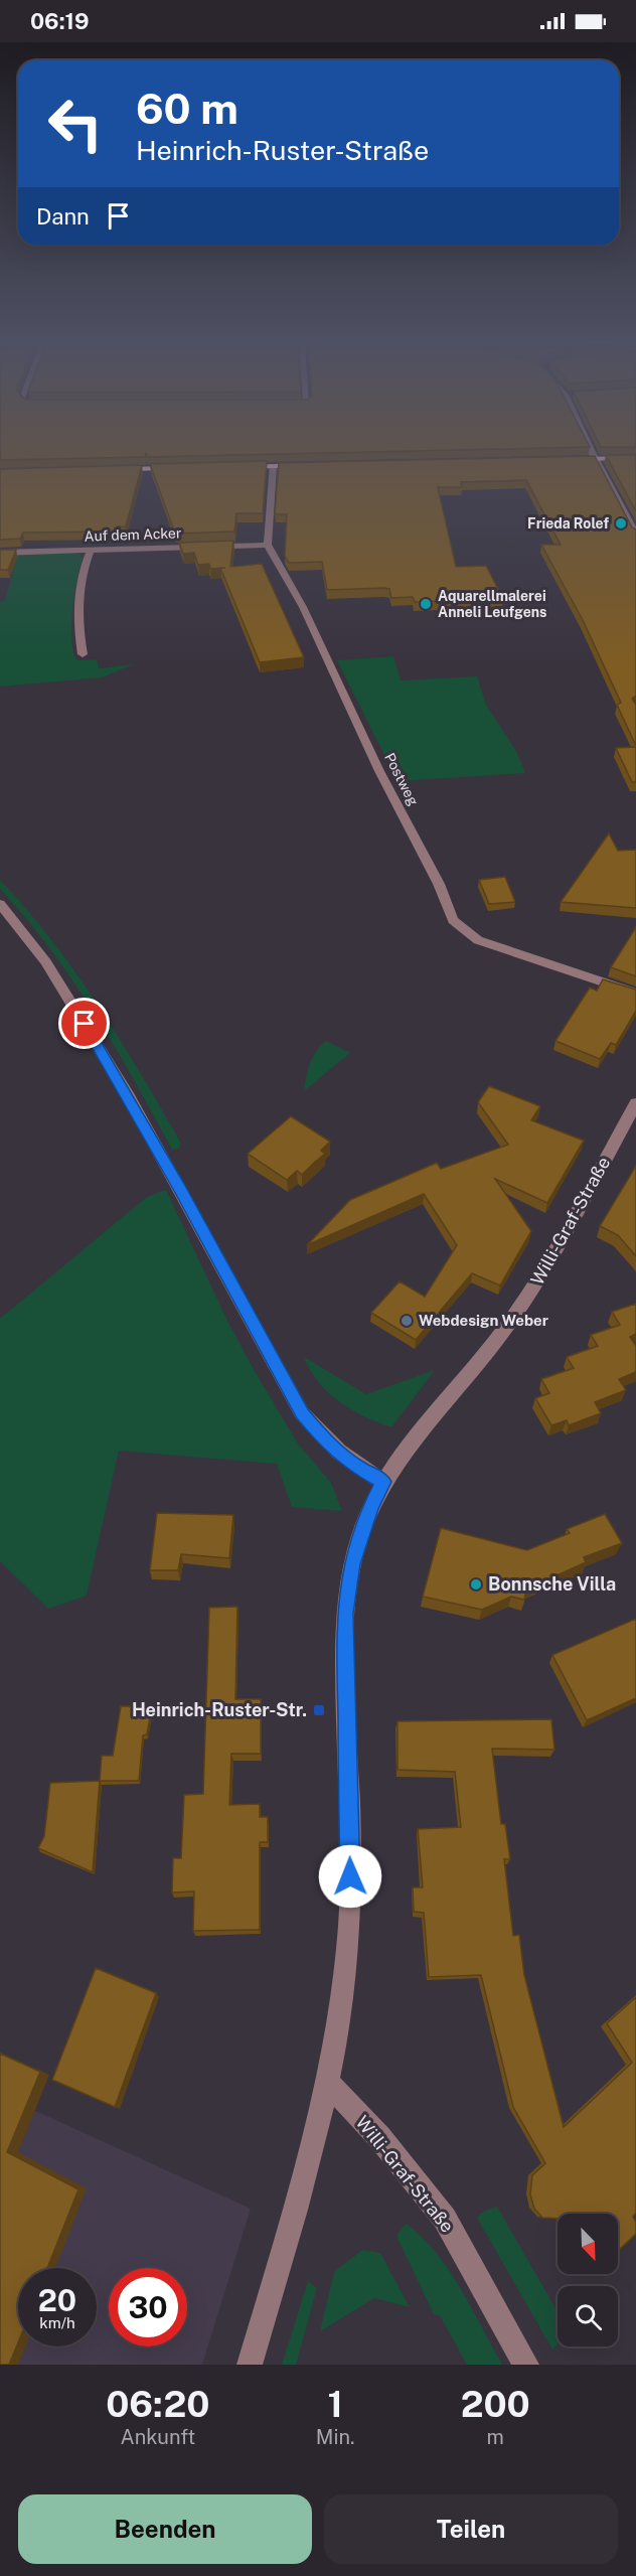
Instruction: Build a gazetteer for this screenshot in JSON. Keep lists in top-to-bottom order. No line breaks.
{"streets":{"street":["Auf dem Acker","Postweg","Willi-Graf-Straße"]},"crossings":[["Auf dem Acker","Postweg"]],"places":{"other":["Frieda Rolef","Aquarellmalerei Anneli Leufgens","Webdesign Weber","Bonnsche Villa"],"transit":["Heinrich-Ruster-Str."]},"north":"bottom right","page":{"status":"06:19","turn":["60 m","Heinrich-Ruster-Straße"],"then":"Dann","speed":"20 km/h","limit":"30","eta":["06:20","Ankunft","1","Min.","200","m"],"buttons":["Beenden","Teilen"]}}
